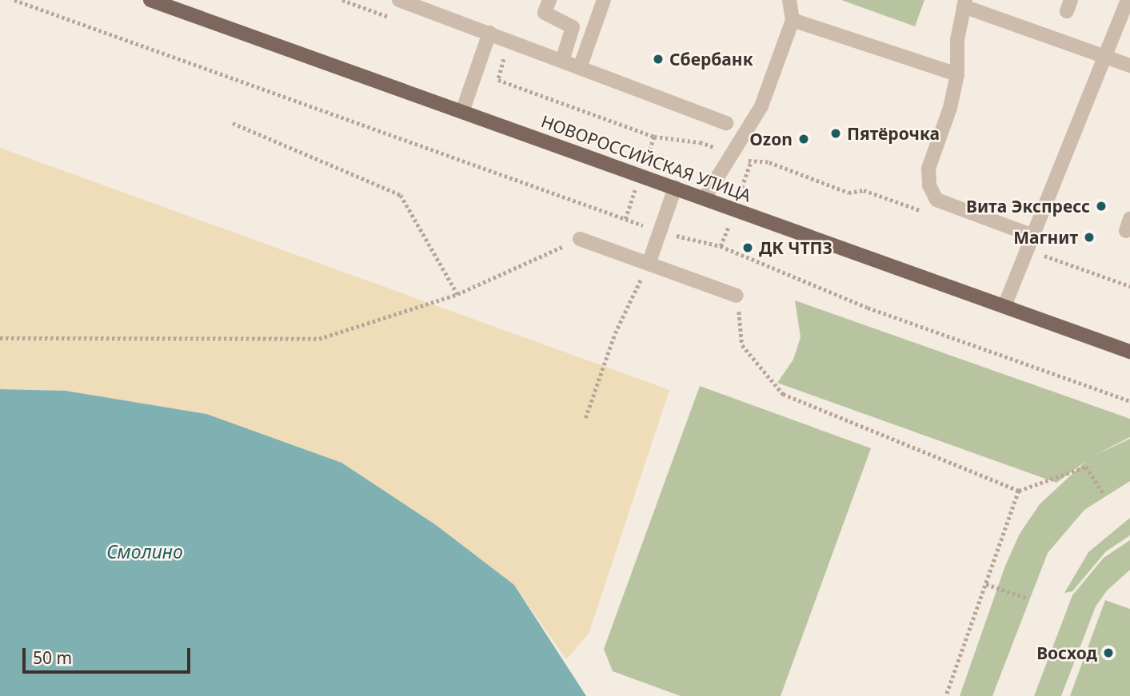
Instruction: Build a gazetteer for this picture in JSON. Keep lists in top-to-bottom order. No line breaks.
{"streets":{"main road":["НОВОРОССИЙСКАЯ УЛИЦА"]},"water":["Смолино"],"places":["Сбербанк","Пятёрочка","Ozon","Вита Экспресс","Магнит","ДК ЧТПЗ","Восход"],"scale_bar":"50 m"}
